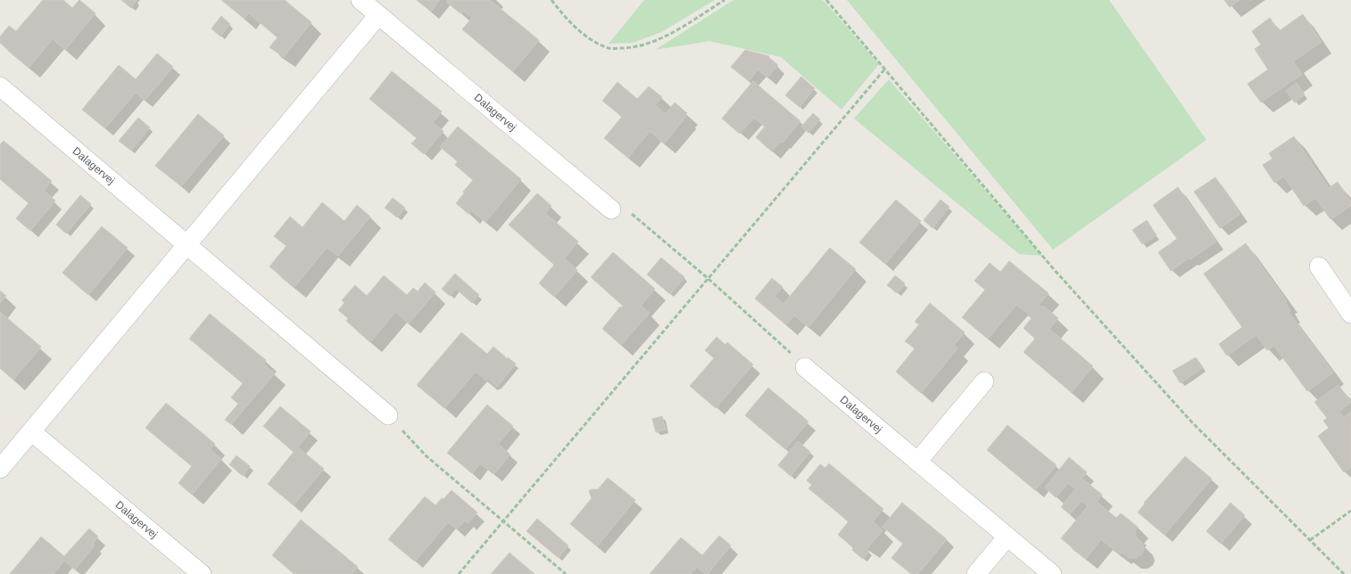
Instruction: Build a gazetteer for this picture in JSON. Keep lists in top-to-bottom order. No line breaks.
{"streets":{"street":["Dalagervej"]}}
